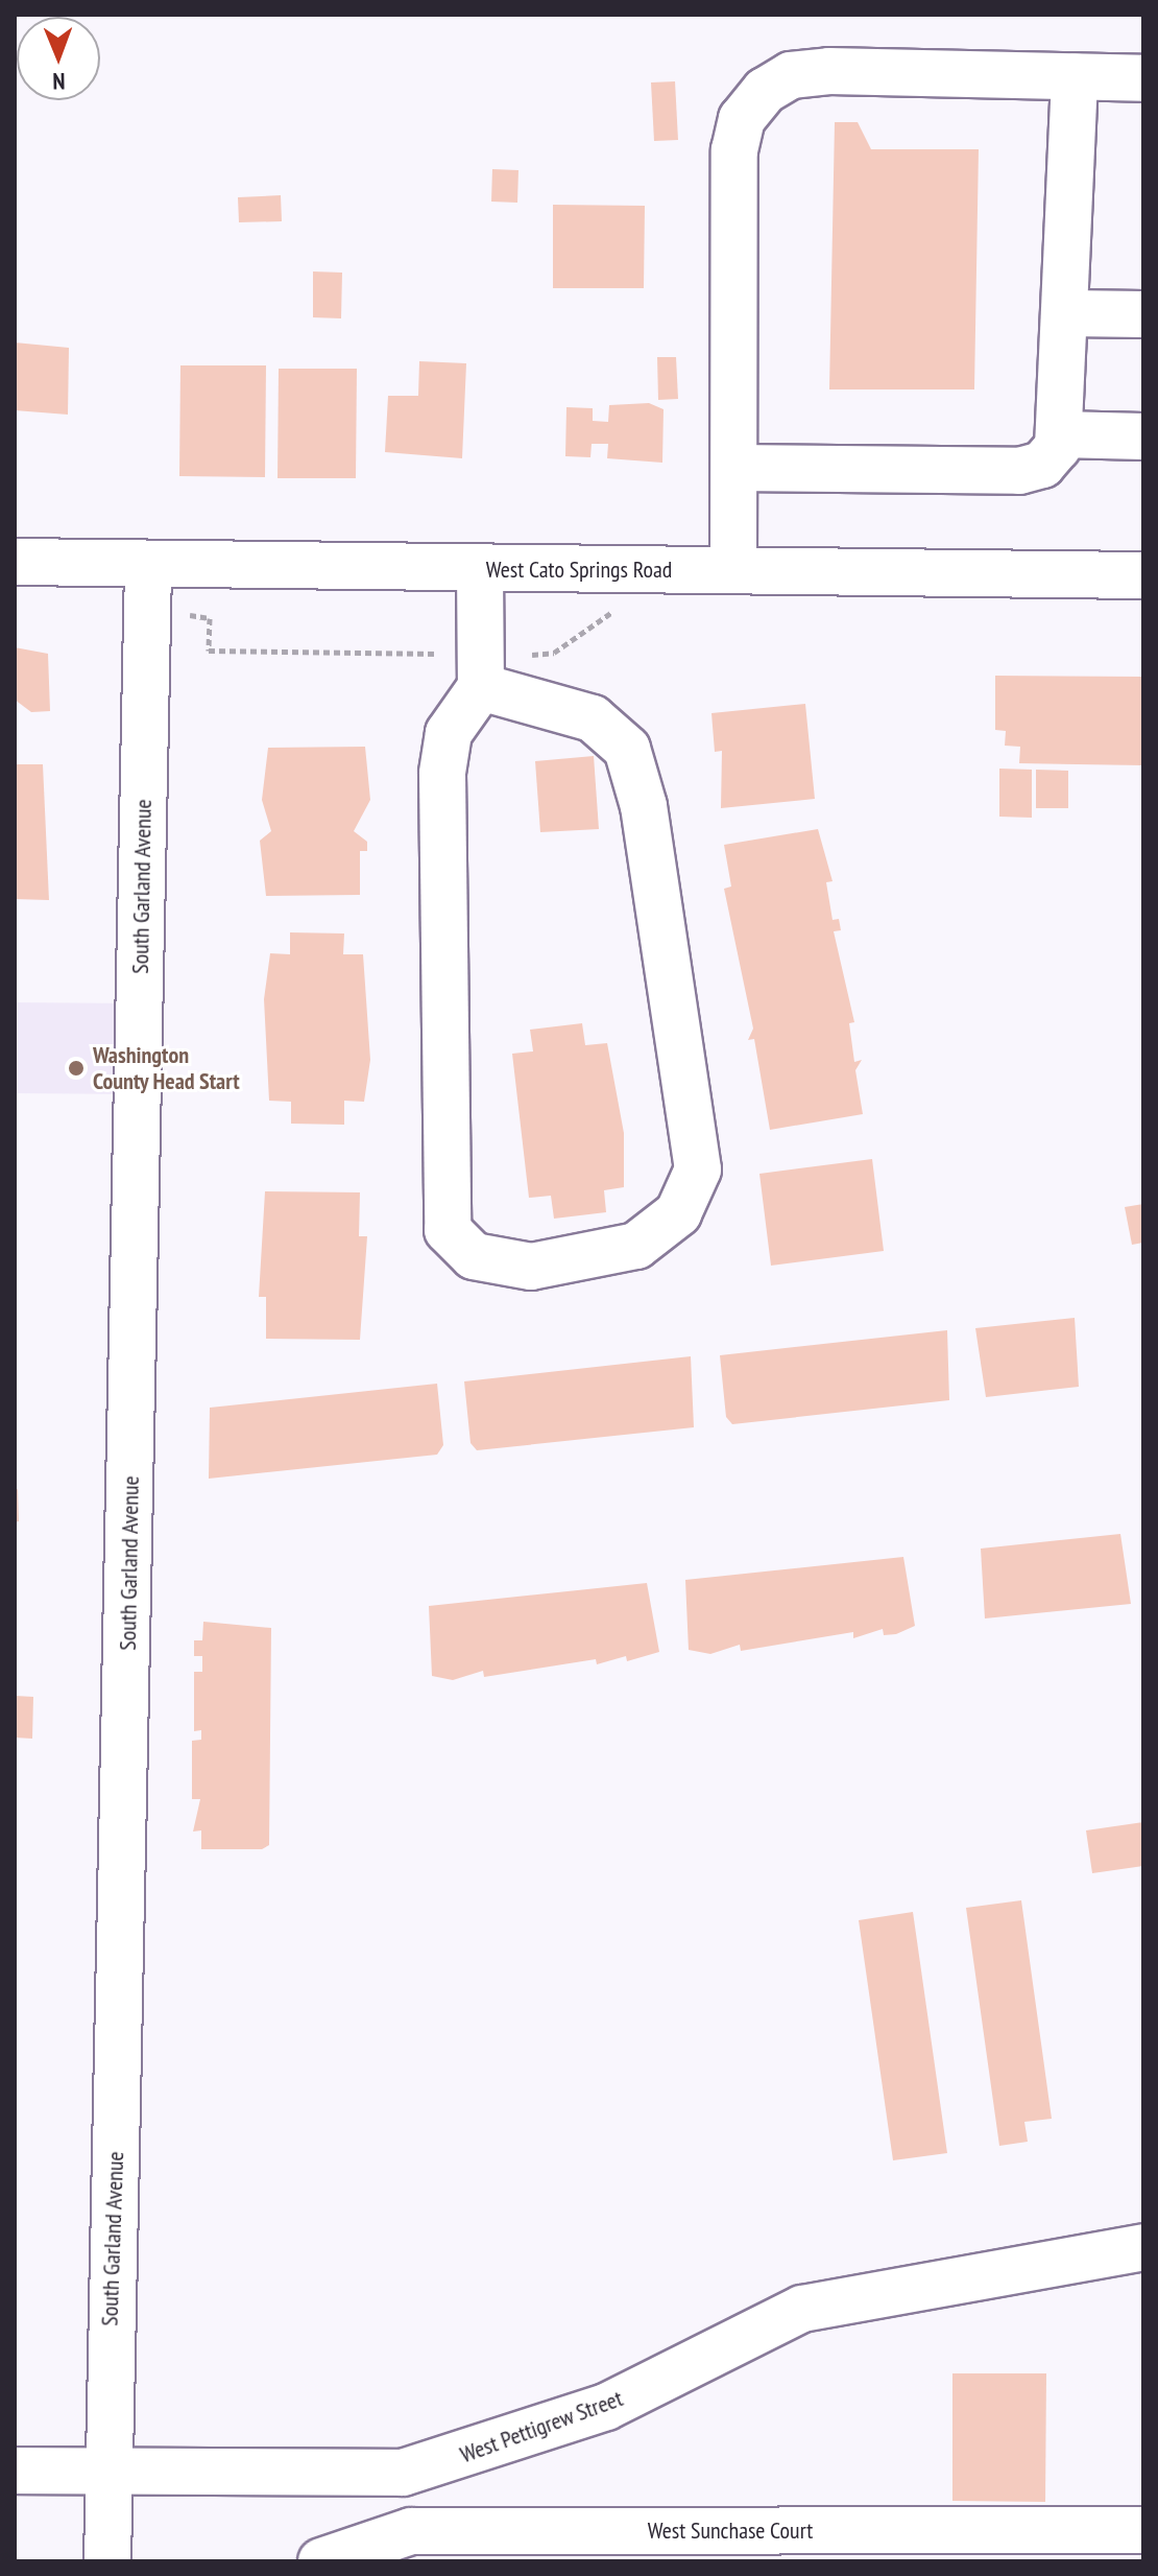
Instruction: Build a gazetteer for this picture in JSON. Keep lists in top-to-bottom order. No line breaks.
{"streets":{"street":["West Cato Springs Road","South Garland Avenue","West Pettigrew Street","West Sunchase Court"]},"crossings":[["West Cato Springs Road","South Garland Avenue"],["South Garland Avenue","West Pettigrew Street"]],"places":["Washington County Head Start"],"north":"bottom"}
